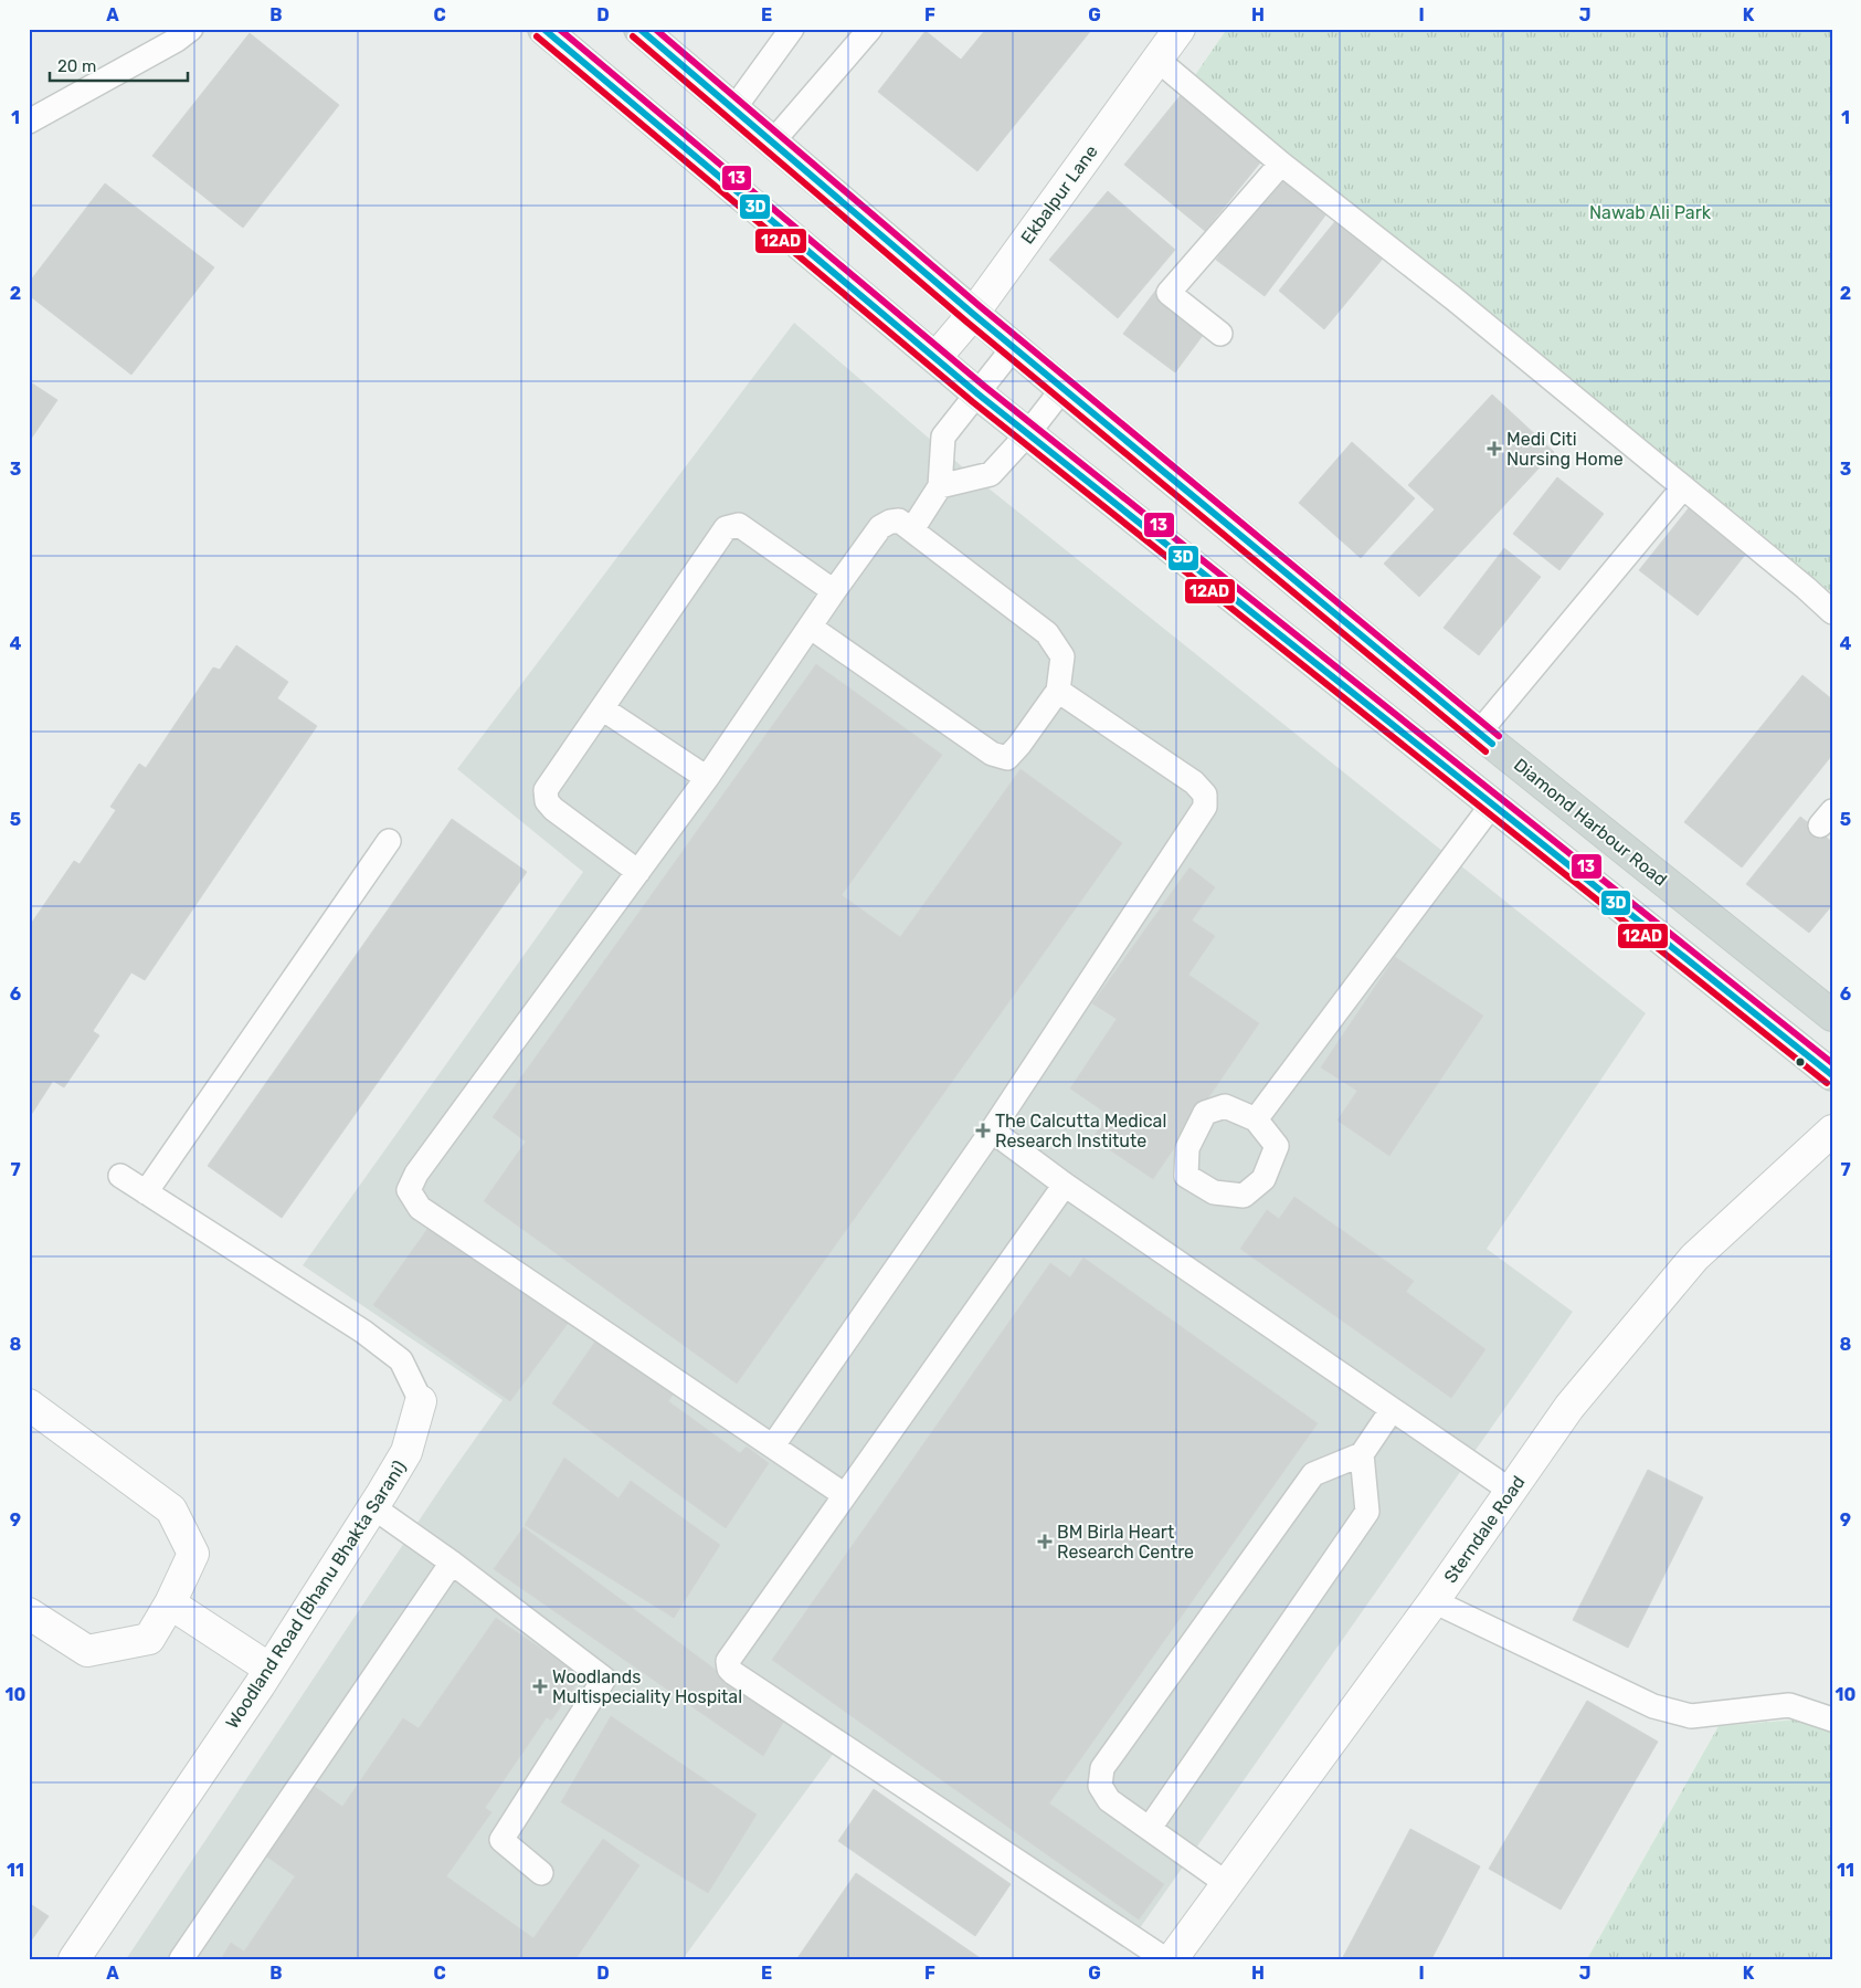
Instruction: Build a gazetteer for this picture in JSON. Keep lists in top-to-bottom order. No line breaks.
{"streets":{"main road":["Diamond Harbour Road"],"street":["Ekbalpur Lane","Sterndale Road","Woodland Road (Bhanu Bhakta Sarani)"]},"crossings":[["Ekbalpur Lane","Diamond Harbour Road"]],"parks":["Nawab Ali Park"],"places":{"health":["Medi Citi Nursing Home","The Calcutta Medical Research Institute","BM Birla Heart Research Centre","Woodlands Multispeciality Hospital"]},"lines":["transit line 3D","transit line 13","transit line 12AD"],"scale_bar":"20 m","grid":{"columns":["A","B","C","D","E","F","G","H","I","J","K"],"rows":["1","2","3","4","5","6","7","8","9","10","11"]}}
